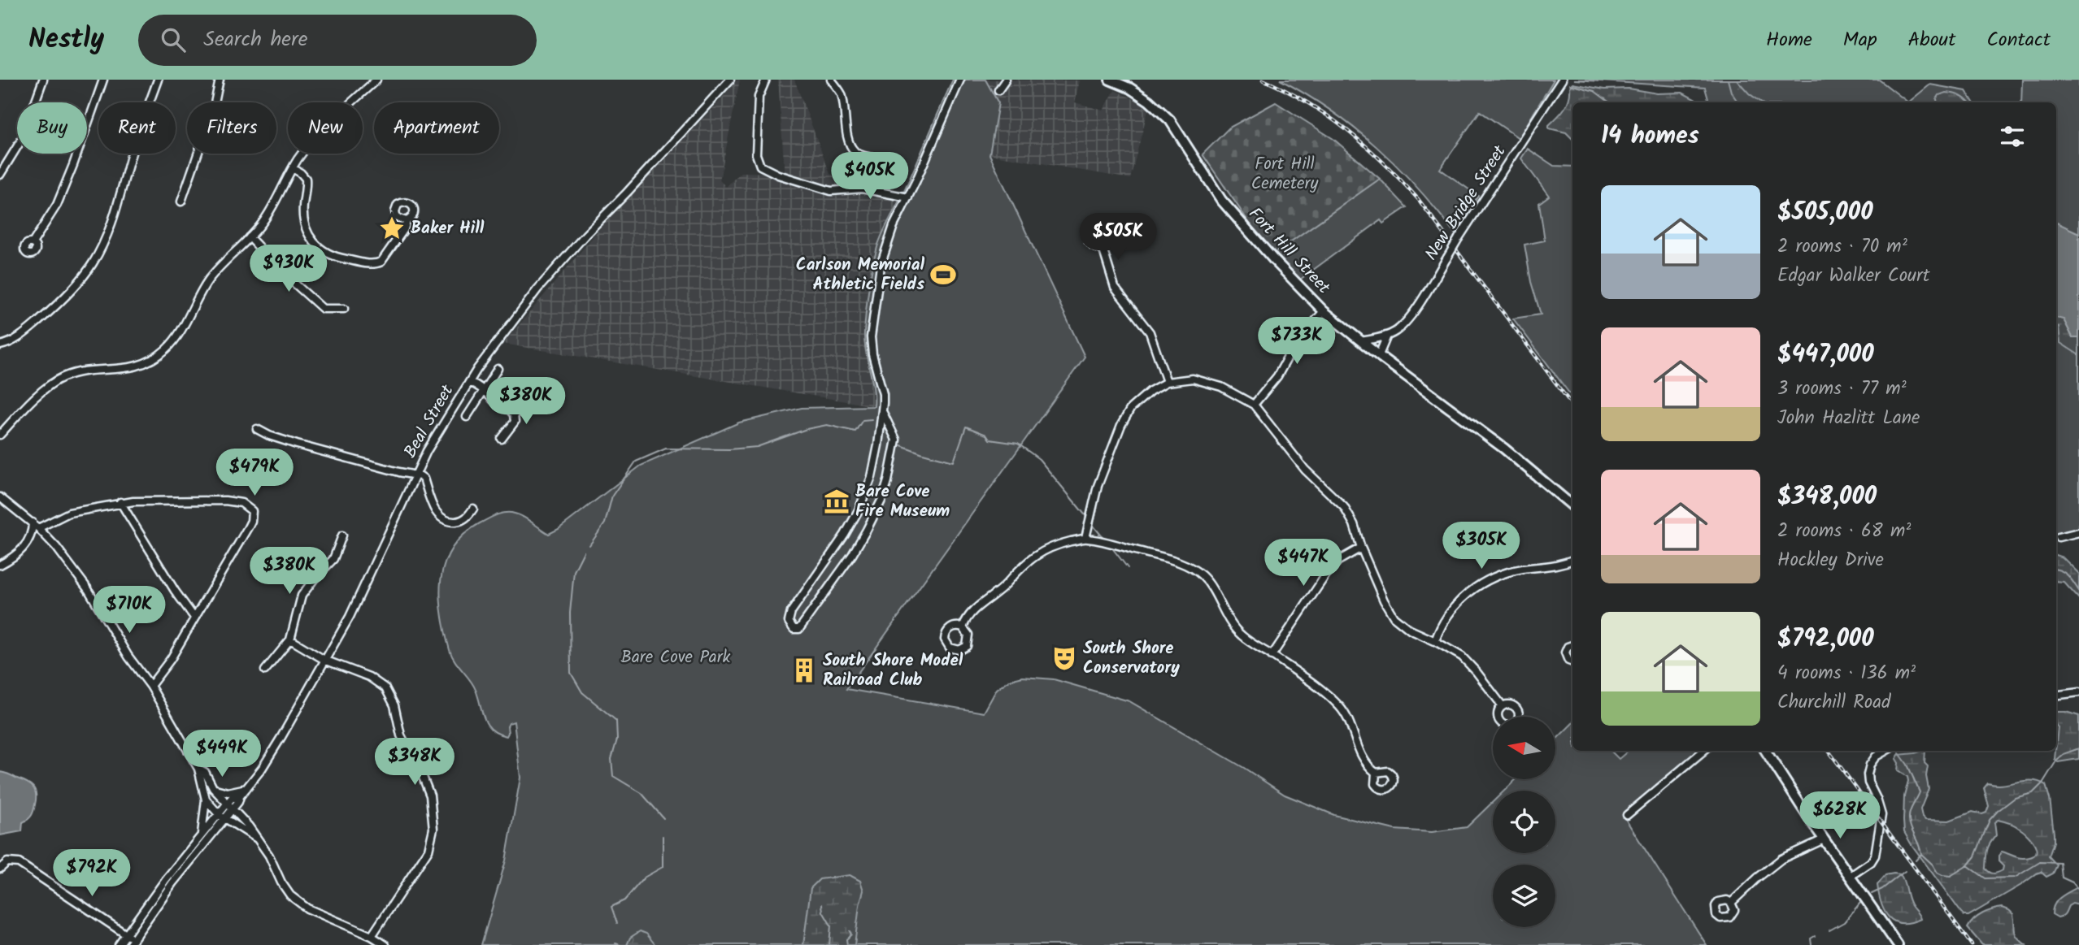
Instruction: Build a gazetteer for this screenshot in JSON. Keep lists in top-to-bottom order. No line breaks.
{"streets":{"main road":["Fort Hill Street"],"street":["New Bridge Street","Beal Street"]},"crossings":[["New Bridge Street","Fort Hill Street"]],"parks":["Fort Hill Cemetery","Bare Cove Park"],"places":{"place":["Baker Hill"],"sports":["Carlson Memorial Athletic Fields"],"museum":["Bare Cove Fire Museum"],"theatre":["South Shore Conservatory"],"building":["South Shore Model Railroad Club"]},"north":"left","page":{"header":"Nestly","search":"Search here","nav":["Home","Map","About","Contact"],"chip":["Buy","Rent","Filters","New","Apartment"],"heading":"14 homes","price":["$405K","$505K","$930K","$733K","$380K","$479K","$305K","$447K","$380K","$710K","$449K","$348K","$628K","$792K"],"list":[{"name":"$505,000","note":"2 rooms · 70 m² · Edgar Walker Court"},{"name":"$447,000","note":"3 rooms · 77 m² · John Hazlitt Lane"},{"name":"$348,000","note":"2 rooms · 68 m² · Hockley Drive"},{"name":"$792,000","note":"4 rooms · 136 m² · Churchill Road"}]}}
